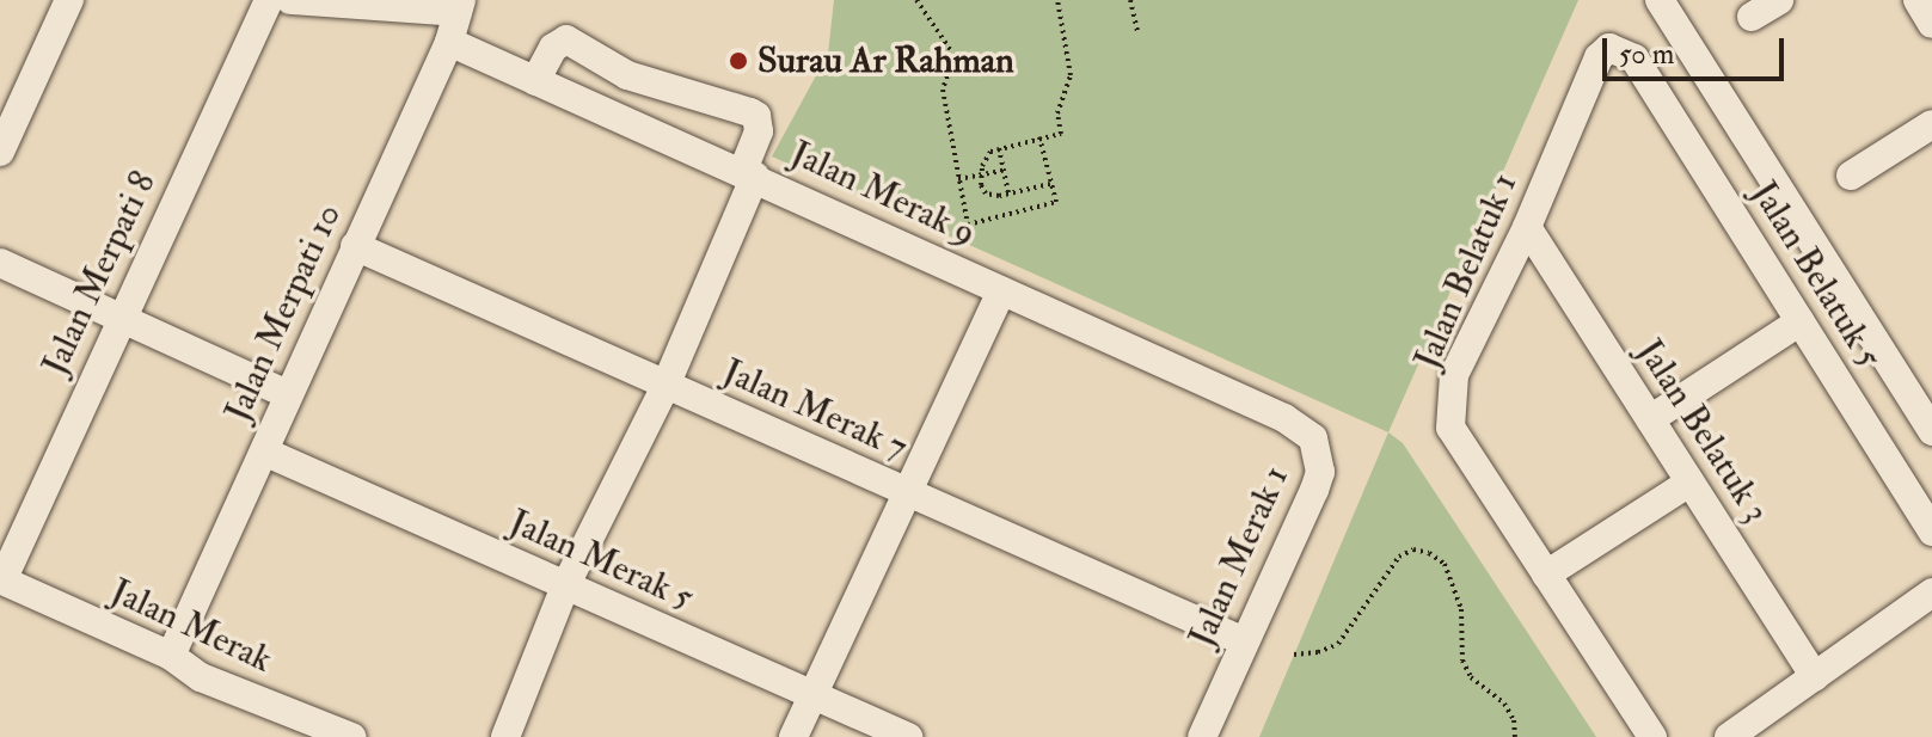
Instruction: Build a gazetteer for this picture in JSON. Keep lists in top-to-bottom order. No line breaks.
{"streets":{"street":["Jalan Merak 9","Jalan Belatuk 1","Jalan Merpati 8","Jalan Belatuk 5","Jalan Merpati 10","Jalan Merak 7","Jalan Belatuk 3","Jalan Merak 1","Jalan Merak 5","Jalan Merak"]},"crossings":[["Jalan Merak 9","Jalan Merpati 10"],["Jalan Merak 9","Jalan Merak 1"],["Jalan Belatuk 1","Jalan Belatuk 5"],["Jalan Belatuk 1","Jalan Belatuk 3"],["Jalan Merpati 8","Jalan Merak"],["Jalan Merpati 10","Jalan Merak 7"],["Jalan Merpati 10","Jalan Merak 5"],["Jalan Merpati 10","Jalan Merak"],["Jalan Merak 7","Jalan Merak 1"]],"places":["Surau Ar Rahman"],"scale_bar":"50 m"}
